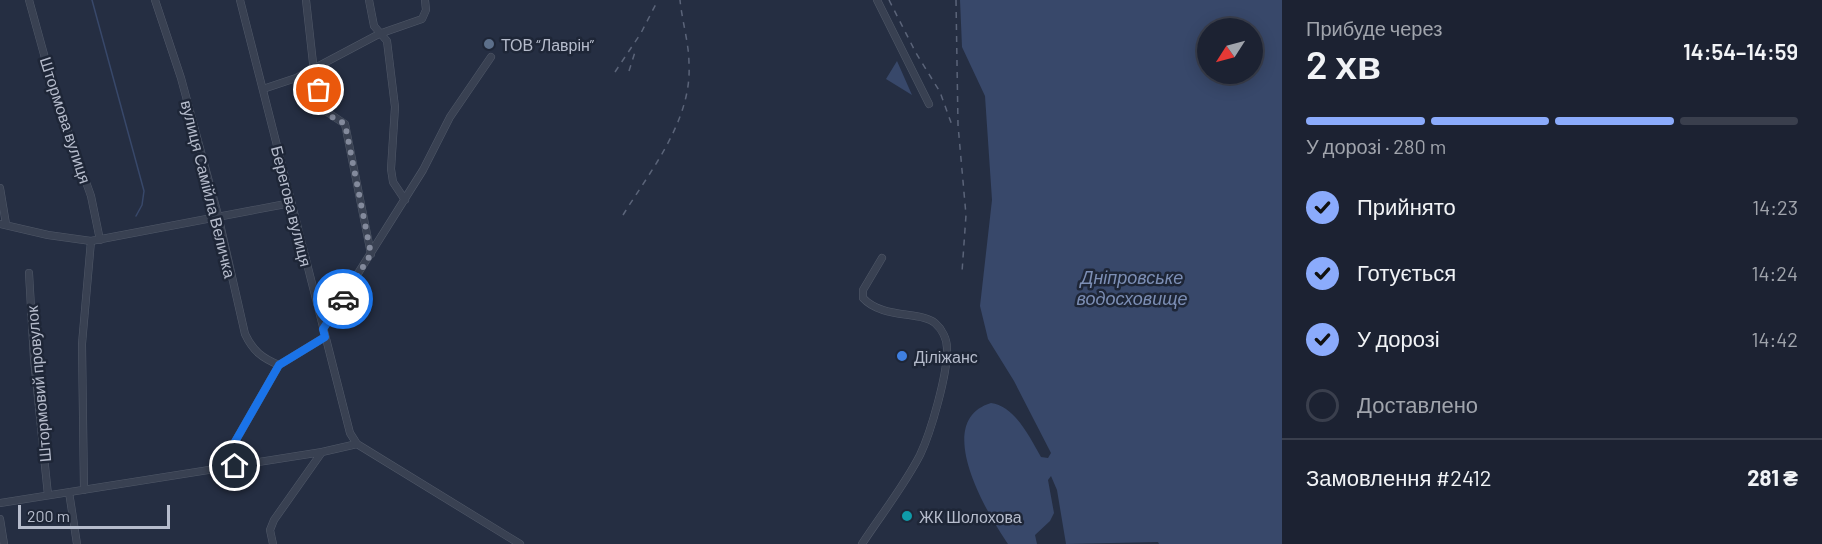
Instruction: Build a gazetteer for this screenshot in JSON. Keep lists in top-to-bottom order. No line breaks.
{"streets":{"street":["Штормова вулиця","вулиця Самійла Величка","Берегова вулиця","Штормовий провулок"]},"water":["Дніпровське водосховище"],"places":["ТОВ “Лаврін”","Діліжанс","ЖК Шолохова"],"scale_bar":"200 m","north":"bottom left","page":{"heading":["2 хв","Прибуде через","14:54–14:59"],"panel":["Замовлення #2412","281 ₴"],"bar":"У дорозі · 280 m","list":[["Прийнято","14:23"],["Готується","14:24"],["У дорозі","14:42"],"Доставлено"],"scale":"200 m"}}
